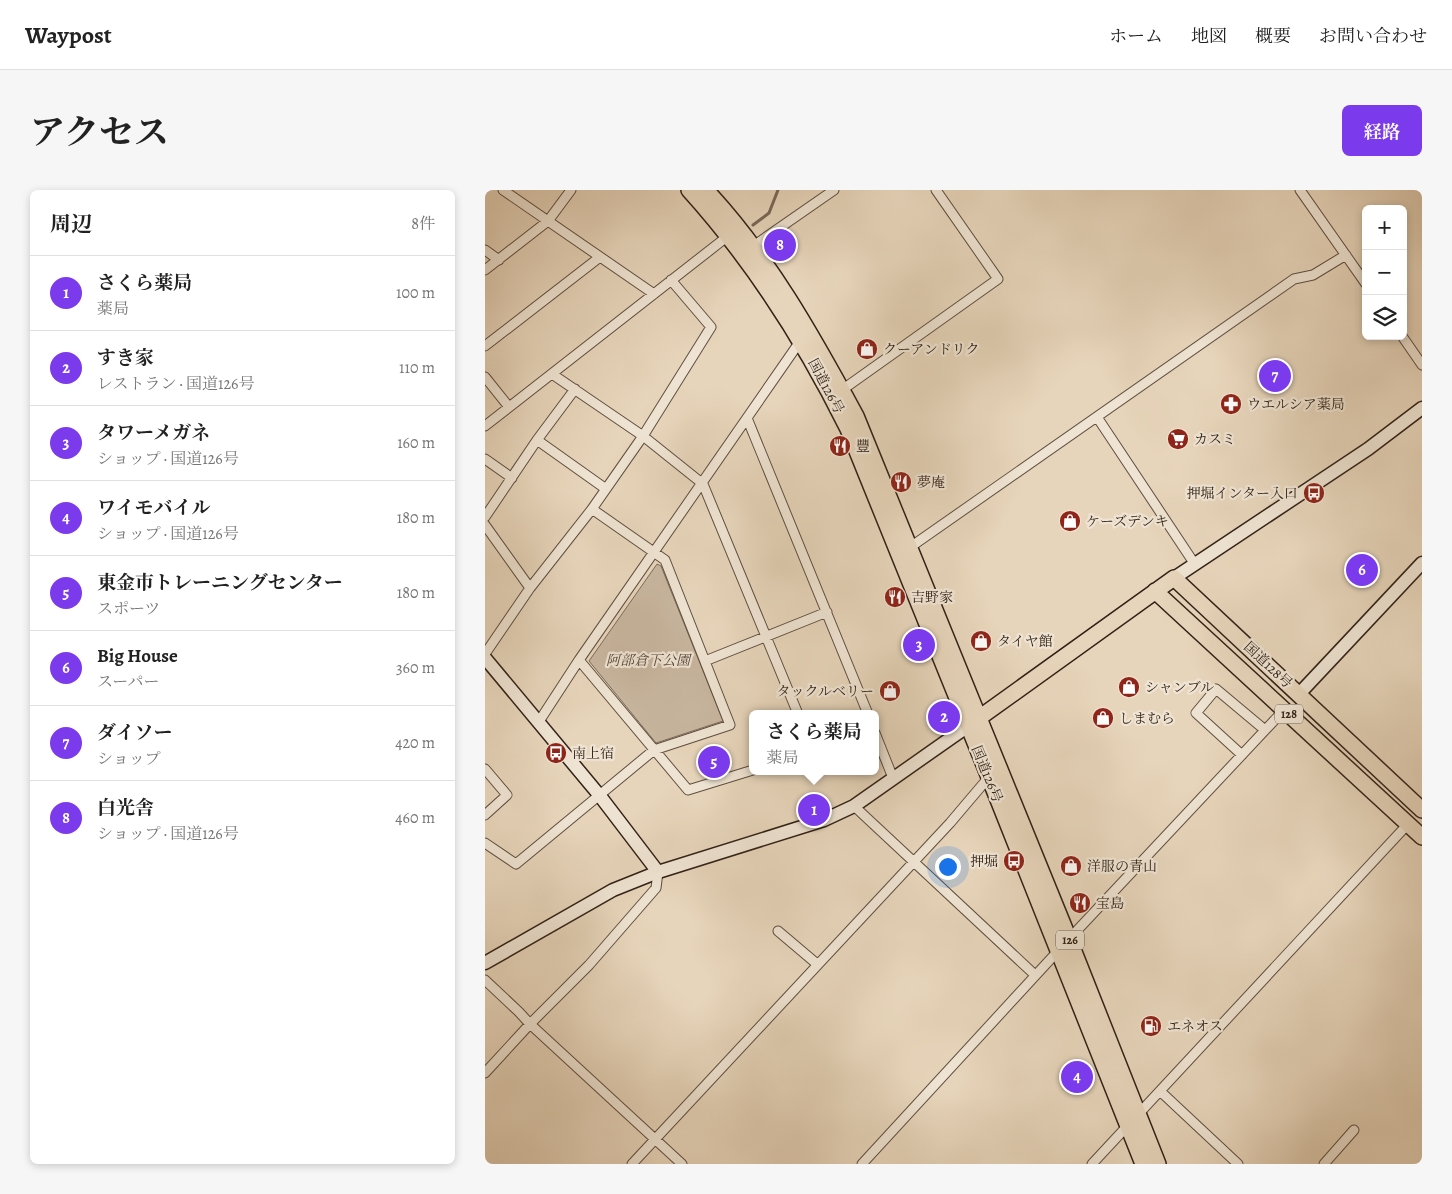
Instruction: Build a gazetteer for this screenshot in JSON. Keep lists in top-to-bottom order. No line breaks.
{"streets":{"highway":["国道126号","国道128号","128","126"]},"parks":["阿部倉下公園"],"places":{"shop":["クーアンドリク","ケーズデンキ","タイヤ館","シャンブル","タックルベリー","しまむら","洋服の青山"],"pharmacy":["ウエルシア薬局"],"supermarket":["カスミ"],"restaurant":["豐","夢庵","吉野家","宝島"],"bus stop":["押堀インター入口","南上宿","押堀"],"fuel station":["エネオス"]},"page":{"header":"Waypost","nav":["ホーム","地図","概要","お問い合わせ"],"title":"アクセス","buttons":"経路","heading":["周辺","8件"],"map_buttons":["+","−"],"pins":["8","7","6","3","2","5","1","4"],"list":[{"mark":"1","name":"さくら薬局","note":"薬局","value":"100 m"},{"mark":"2","name":"すき家","note":"レストラン · 国道126号","value":"110 m"},{"mark":"3","name":"タワーメガネ","note":"ショップ · 国道126号","value":"160 m"},{"mark":"4","name":"ワイモバイル","note":"ショップ · 国道126号","value":"180 m"},{"mark":"5","name":"東金市トレーニングセンター","note":"スポーツ","value":"180 m"},{"mark":"6","name":"Big House","note":"スーパー","value":"360 m"},{"mark":"7","name":"ダイソー","note":"ショップ","value":"420 m"},{"mark":"8","name":"白光舎","note":"ショップ · 国道126号","value":"460 m"}],"popup":["さくら薬局","薬局"]}}
